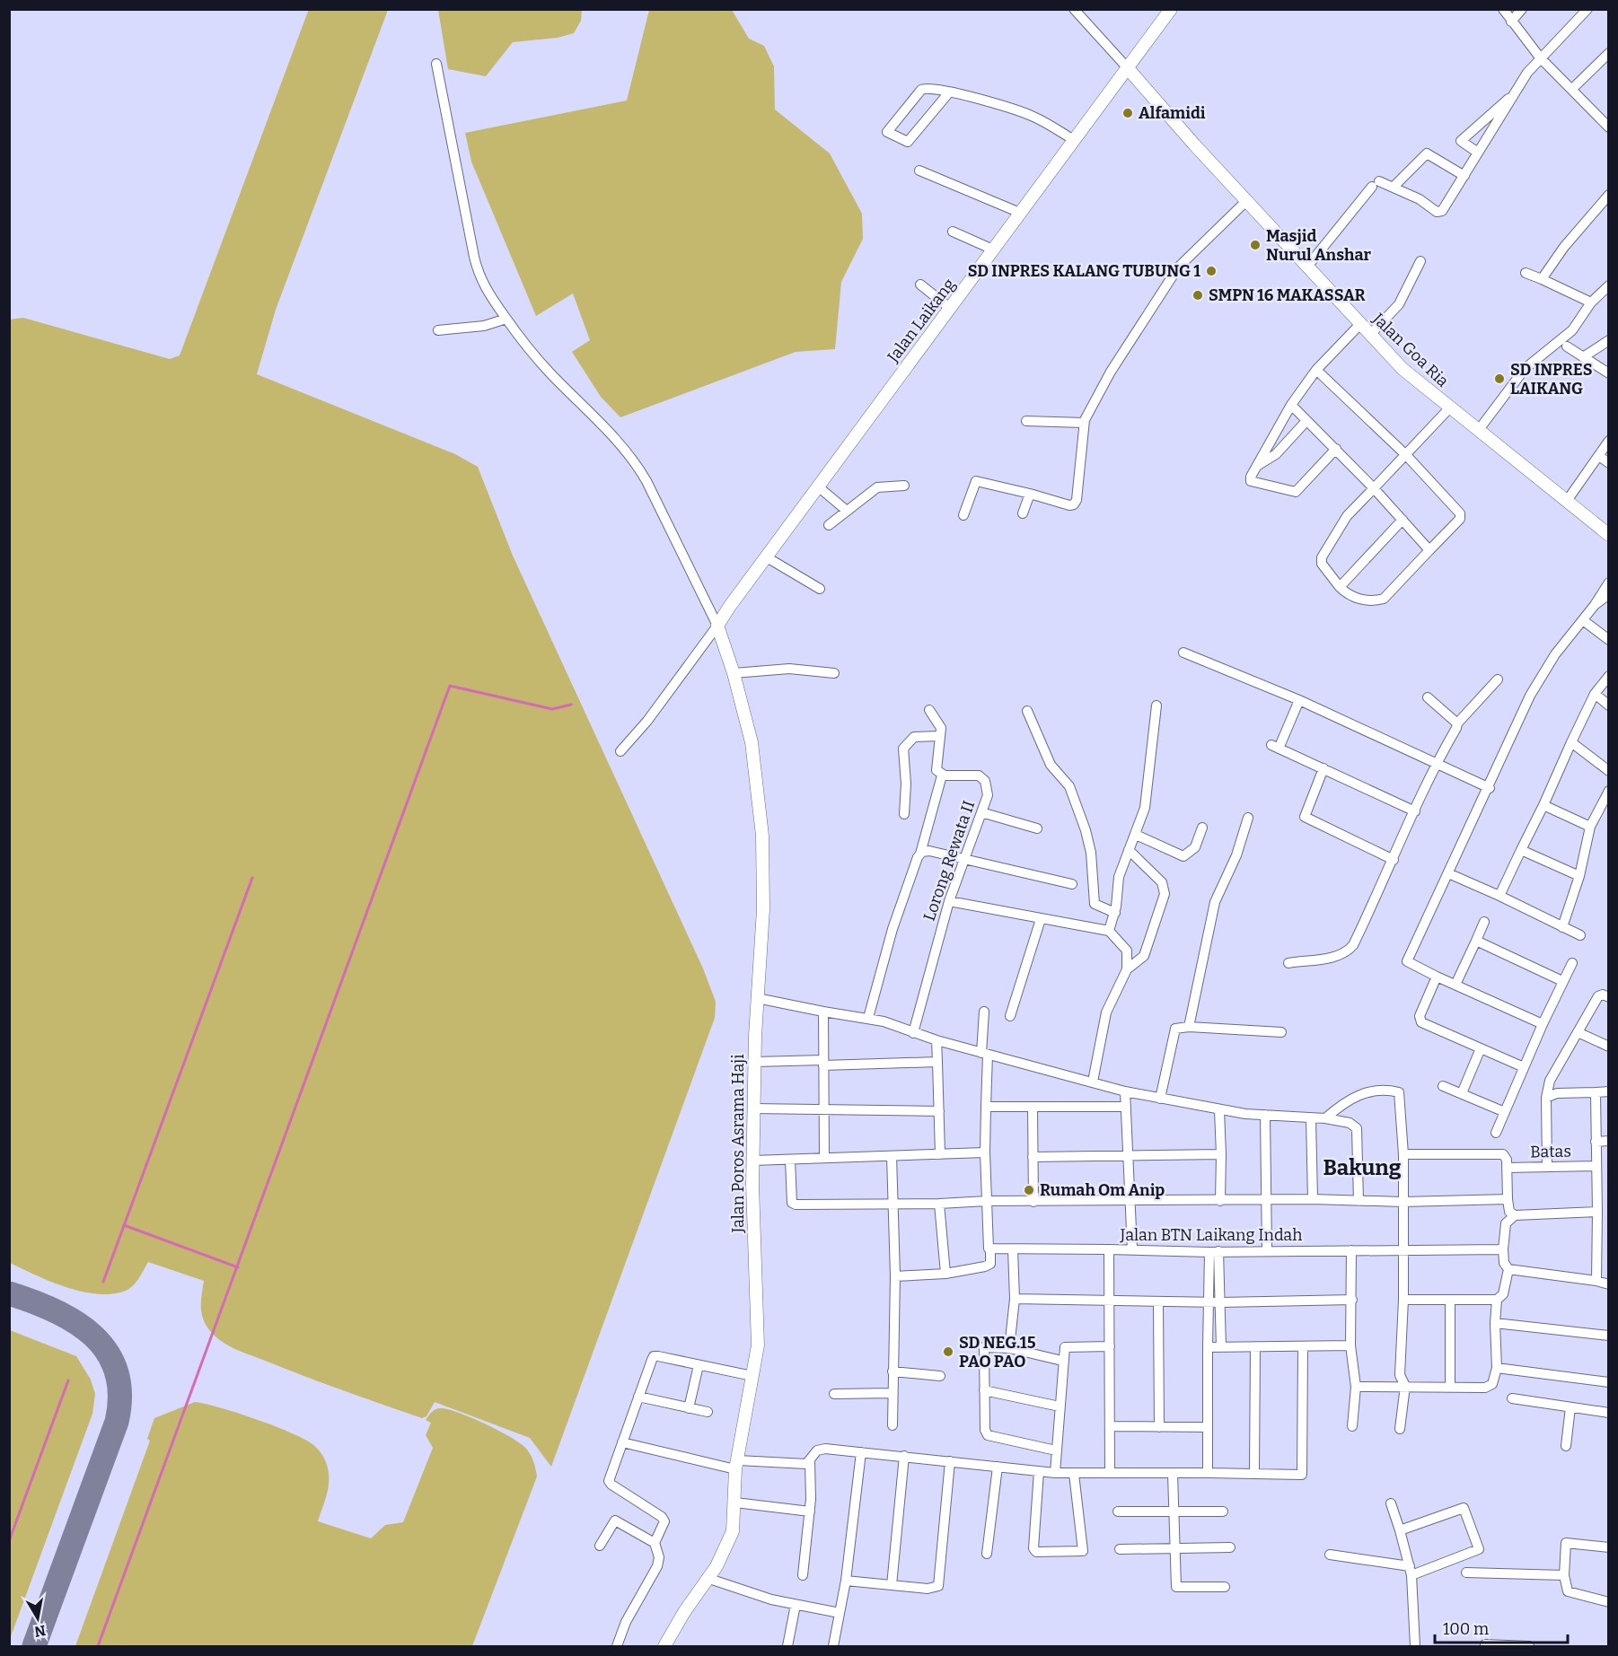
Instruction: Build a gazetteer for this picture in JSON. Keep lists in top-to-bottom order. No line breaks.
{"streets":{"main road":["Jalan Laikang","Jalan Goa Ria","Jalan Poros Asrama Haji"],"street":["Lorong Rewata II","Batas","Jalan BTN Laikang Indah"]},"crossings":[["Jalan Laikang","Jalan Goa Ria"],["Jalan Laikang","Jalan Poros Asrama Haji"]],"districts":["Bakung"],"places":["Alfamidi","Masjid Nurul Anshar","SD INPRES KALANG TUBUNG 1","SMPN 16 MAKASSAR","SD INPRES LAIKANG","Rumah Om Anip","SD NEG.15 PAO PAO"],"scale_bar":"100 m","north":"bottom"}
